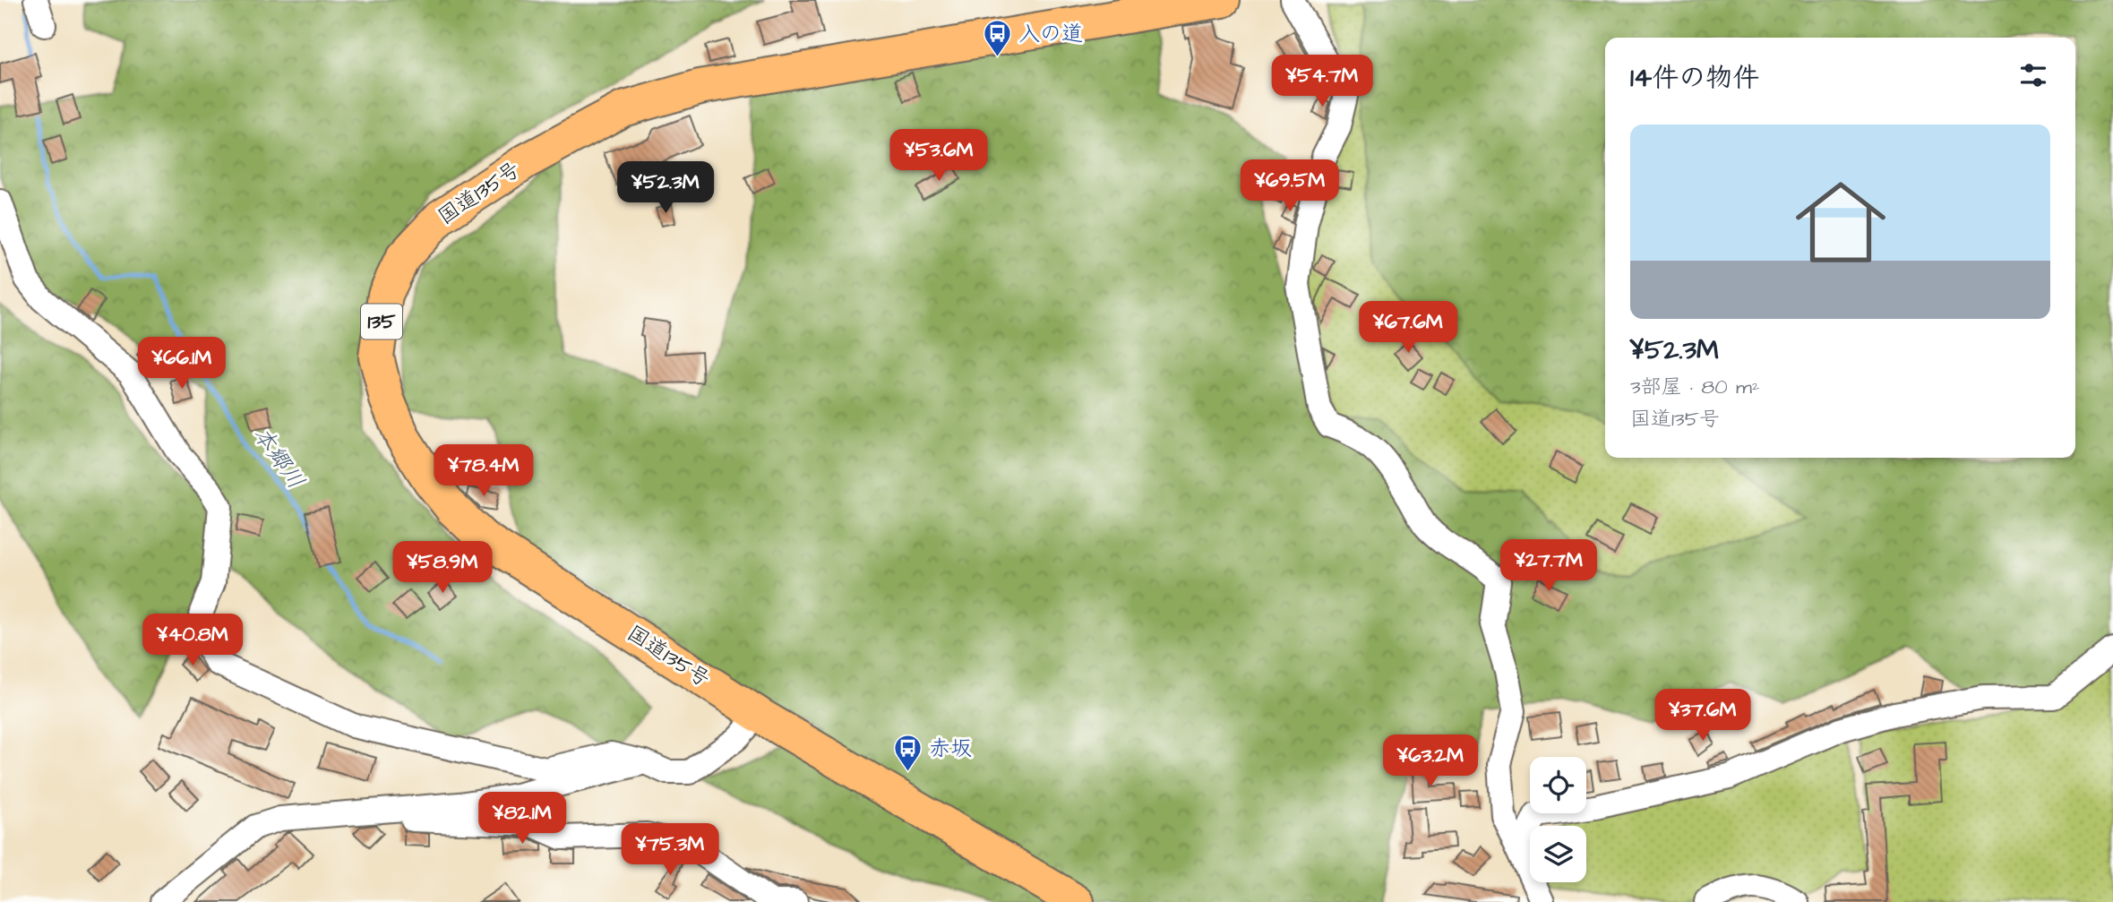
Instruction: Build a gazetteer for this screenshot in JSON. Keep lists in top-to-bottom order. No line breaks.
{"streets":{"highway":["国道135号","135"]},"water":["本郷川"],"places":{"bus stop":["入の道","赤坂"]},"page":{"heading":"14件の物件","price":["¥54.7M","¥53.6M","¥69.5M","¥52.3M","¥67.6M","¥66.1M","¥78.4M","¥27.7M","¥58.9M","¥40.8M","¥37.6M","¥63.2M","¥82.1M","¥75.3M"],"list":[{"name":"¥52.3M","note":"3部屋 · 80 m² · 国道135号"}]}}
